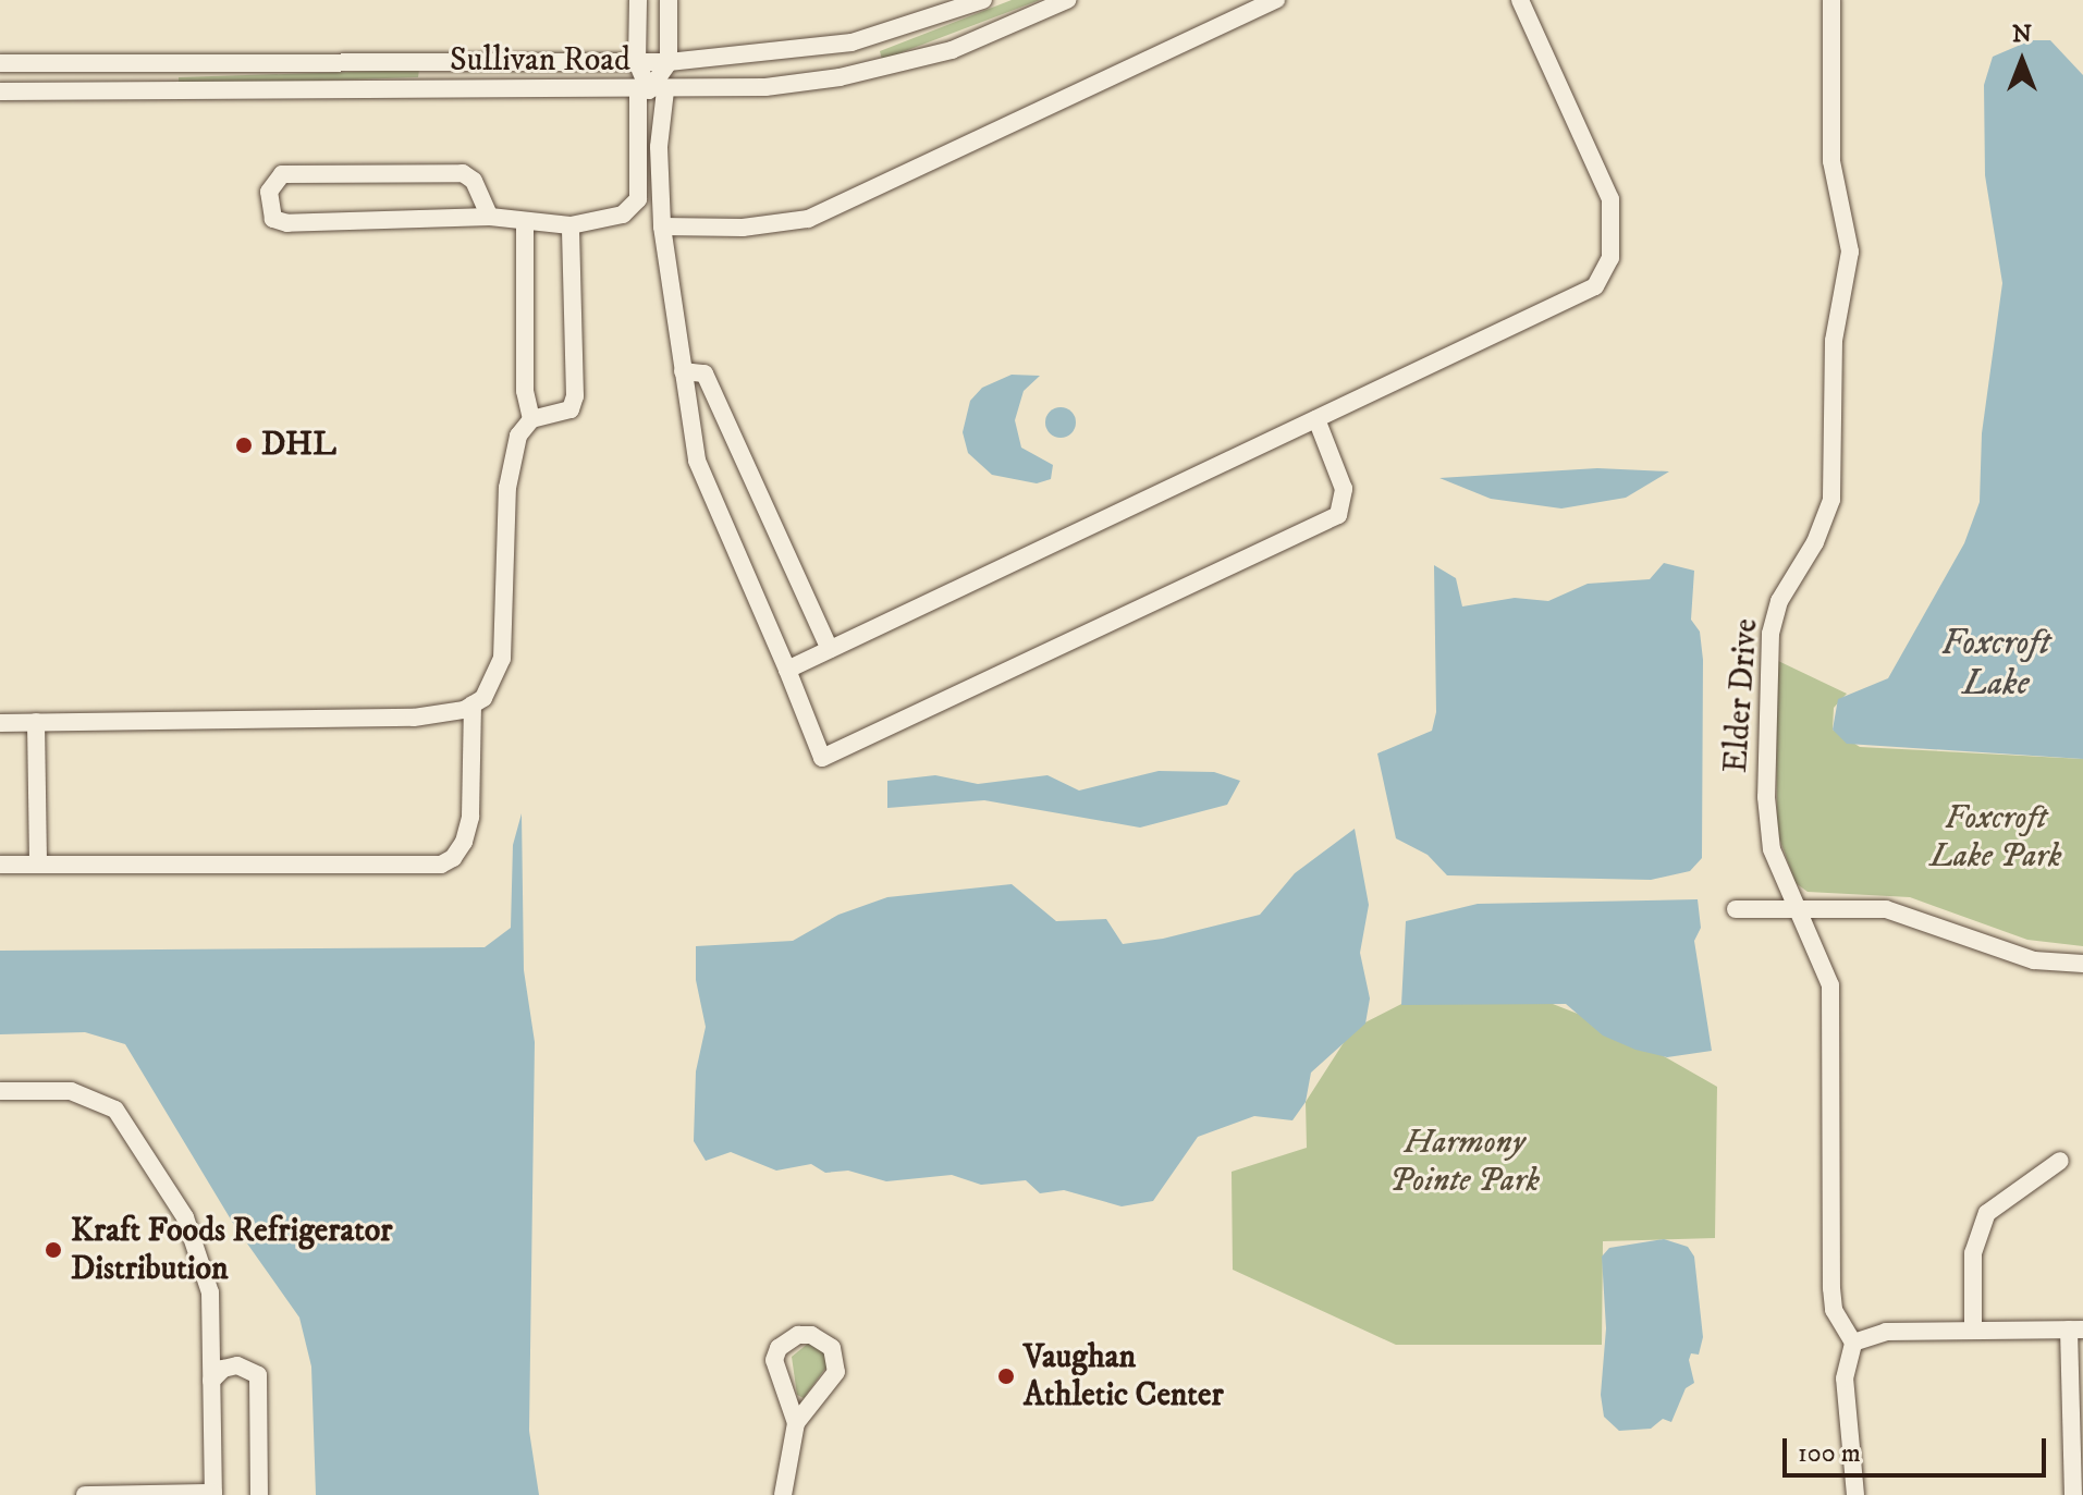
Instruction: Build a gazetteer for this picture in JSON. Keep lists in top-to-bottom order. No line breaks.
{"streets":{"street":["Sullivan Road","Elder Drive"]},"water":["Foxcroft Lake"],"parks":["Foxcroft Lake Park","Harmony Pointe Park"],"places":["DHL","Kraft Foods Refrigerator Distribution","Vaughan Athletic Center"],"scale_bar":"100 m","north":"top"}
